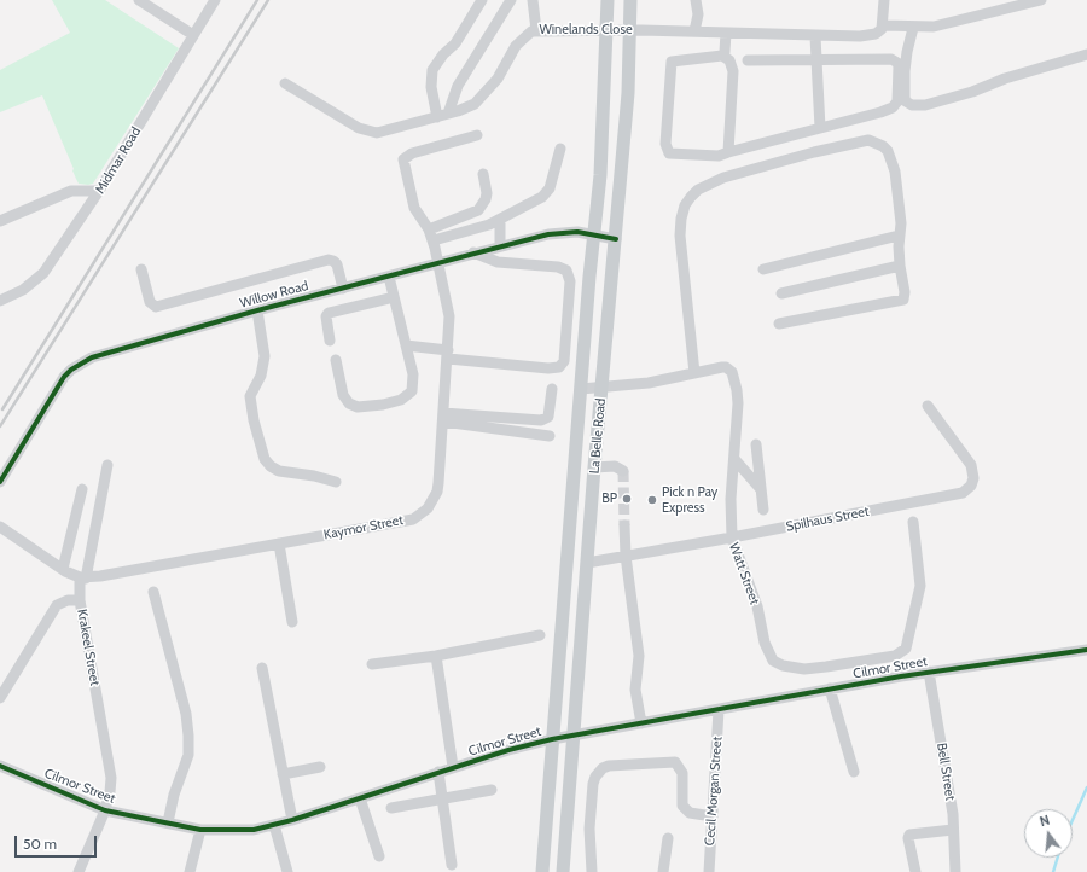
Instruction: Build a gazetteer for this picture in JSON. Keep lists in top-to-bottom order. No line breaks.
{"streets":{"main road":["La Belle Road"],"street":["Winelands Close","Midmar Road","Willow Road","Spilhaus Street","Kaymor Street","Watt Street","Krakeel Street","Cilmor Street","Bell Street","Cecil Morgan Street"]},"crossings":[["Winelands Close","La Belle Road"],["Willow Road","La Belle Road"],["Willow Road","Kaymor Street"],["La Belle Road","Spilhaus Street"],["La Belle Road","Watt Street"],["La Belle Road","Cilmor Street"],["Spilhaus Street","Watt Street"],["Kaymor Street","Krakeel Street"],["Krakeel Street","Cilmor Street"],["Cilmor Street","Bell Street"],["Cilmor Street","Cecil Morgan Street"]],"places":["BP","Pick n Pay Express"],"scale_bar":"50 m","north":"top"}
